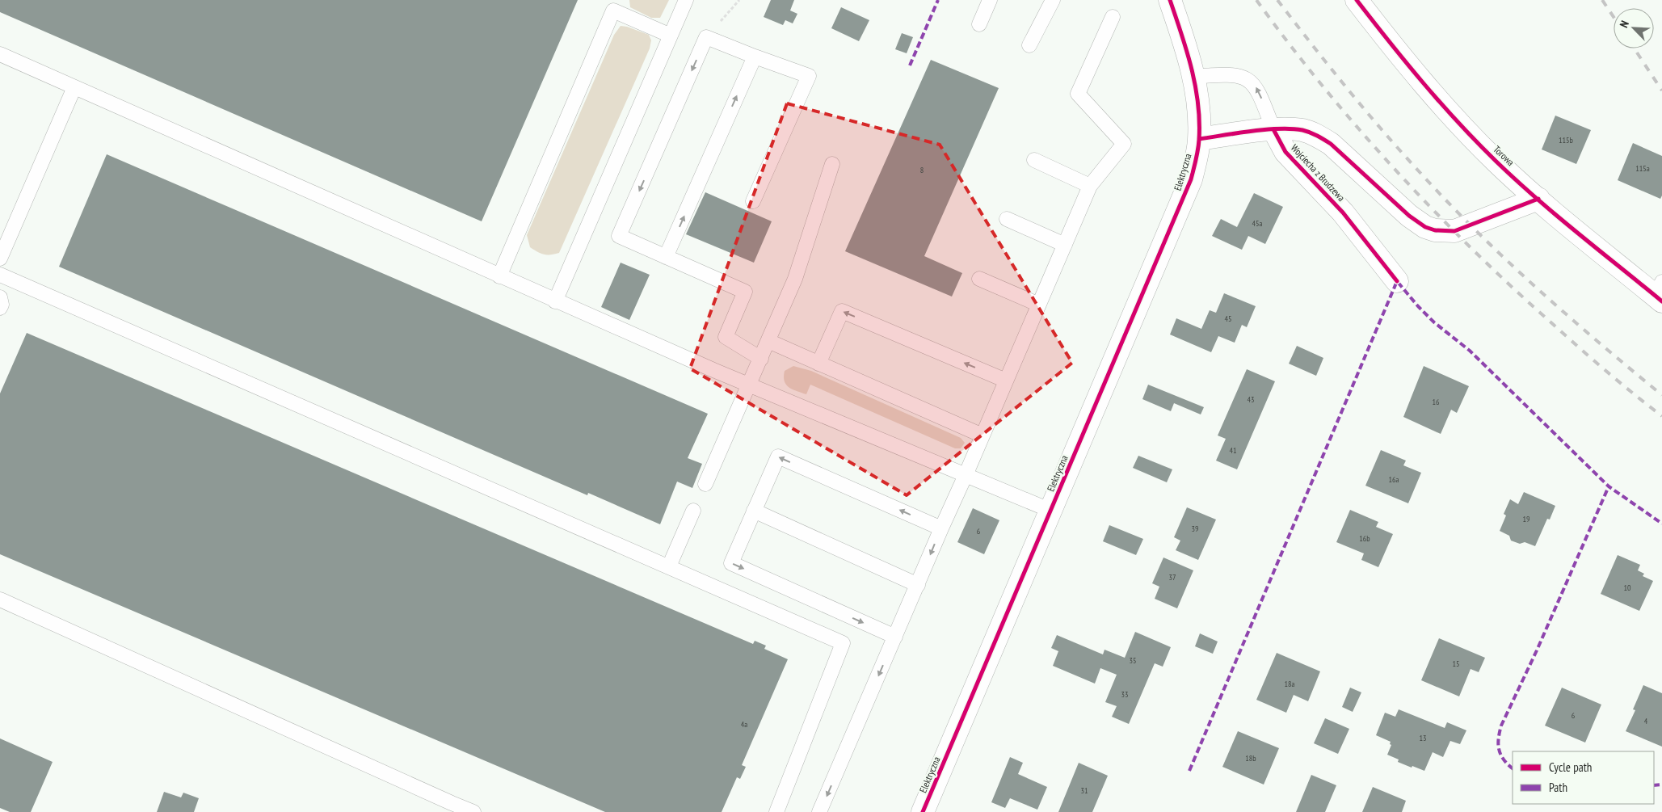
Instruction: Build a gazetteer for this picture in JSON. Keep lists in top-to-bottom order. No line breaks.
{"streets":{"street":["Torowa","Elektryczna","Wojciecha z Brudzewa"]},"house_numbers":["115b","115a","8","45a","45","43","16","41","16a","19","39","6","16b","37","10","35","15","18a","33","6","4","4a","13","18b","31"],"legend":["Cycle path","Path"],"north":"top left"}
